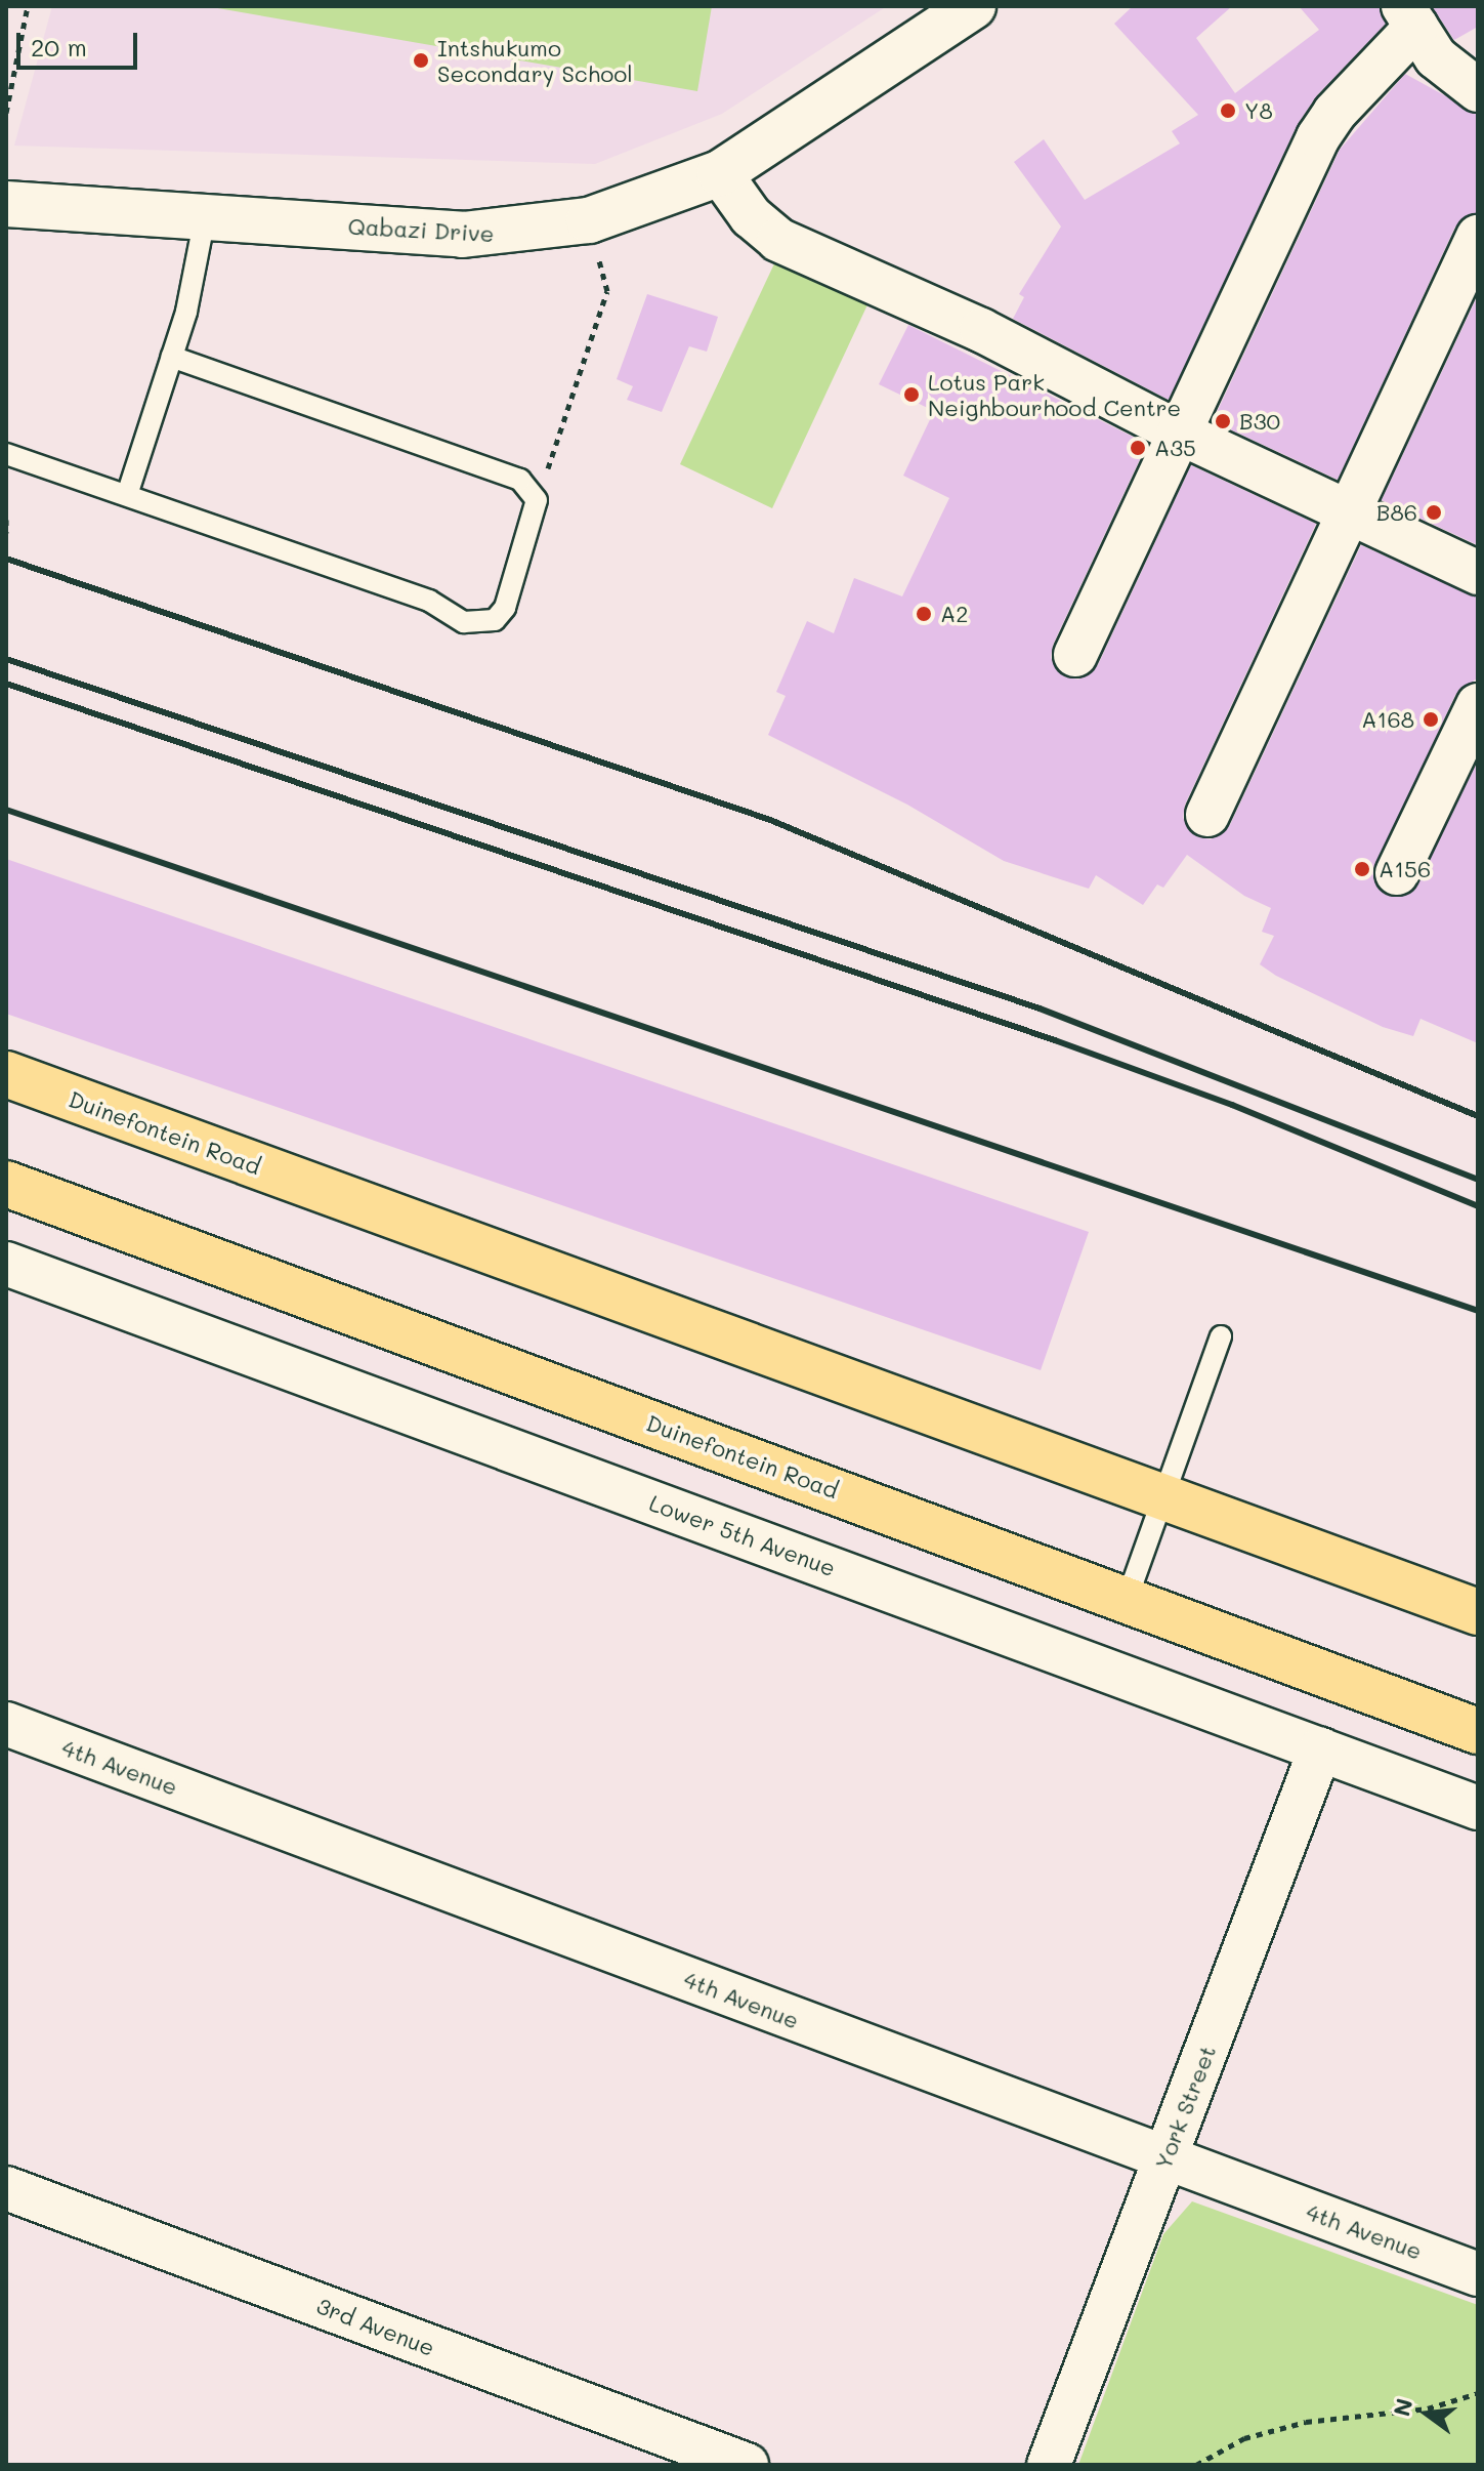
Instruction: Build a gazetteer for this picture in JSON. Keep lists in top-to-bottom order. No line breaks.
{"streets":{"main road":["Duinefontein Road"],"street":["Qabazi Drive","Lower 5th Avenue","4th Avenue","York Street","3rd Avenue"]},"crossings":[["Lower 5th Avenue","York Street"],["4th Avenue","York Street"]],"places":["Intshukumo Secondary School","Y8","Lotus Park Neighbourhood Centre","B30","A35","B86","A2","A168","A156"],"scale_bar":"20 m","north":"left"}
